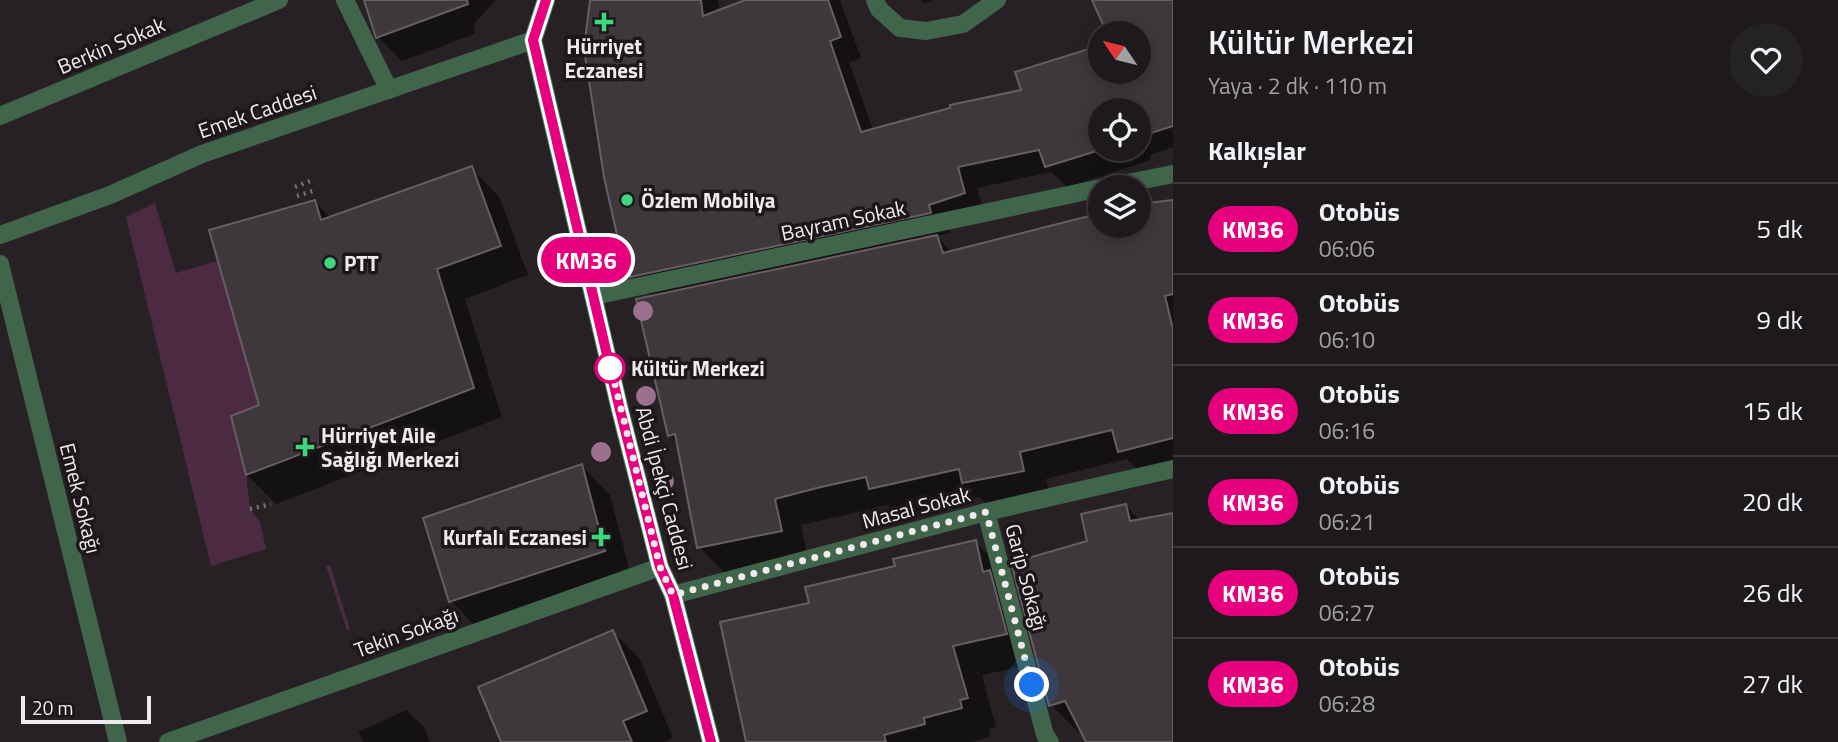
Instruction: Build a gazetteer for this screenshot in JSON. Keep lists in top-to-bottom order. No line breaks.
{"streets":{"street":["Berkin Sokak","Emek Caddesi","Bayram Sokak","Abdi İpekçi Caddesi","Emek Sokağı","Masal Sokak","Garip Sokağı","Tekin Sokağı"]},"crossings":[["Emek Caddesi","Abdi İpekçi Caddesi"],["Bayram Sokak","Abdi İpekçi Caddesi"],["Abdi İpekçi Caddesi","Masal Sokak"],["Abdi İpekçi Caddesi","Tekin Sokağı"],["Masal Sokak","Garip Sokağı"]],"places":{"health":["Hürriyet Eczanesi","Hürriyet Aile Sağlığı Merkezi","Kurfalı Eczanesi"],"other":["Özlem Mobilya","PTT","Kültür Merkezi"]},"lines":["bus line KM36"],"scale_bar":"20 m","north":"top left","page":{"on_map":"KM36","heading":[["Kültür Merkezi","Yaya · 2 dk · 110 m"],"Kalkışlar"],"list":[{"mark":"KM36","name":"Otobüs","note":"06:06","value":"5 dk"},{"mark":"KM36","name":"Otobüs","note":"06:10","value":"9 dk"},{"mark":"KM36","name":"Otobüs","note":"06:16","value":"15 dk"},{"mark":"KM36","name":"Otobüs","note":"06:21","value":"20 dk"},{"mark":"KM36","name":"Otobüs","note":"06:27","value":"26 dk"},{"mark":"KM36","name":"Otobüs","note":"06:28","value":"27 dk"}],"scale":"20 m"}}
